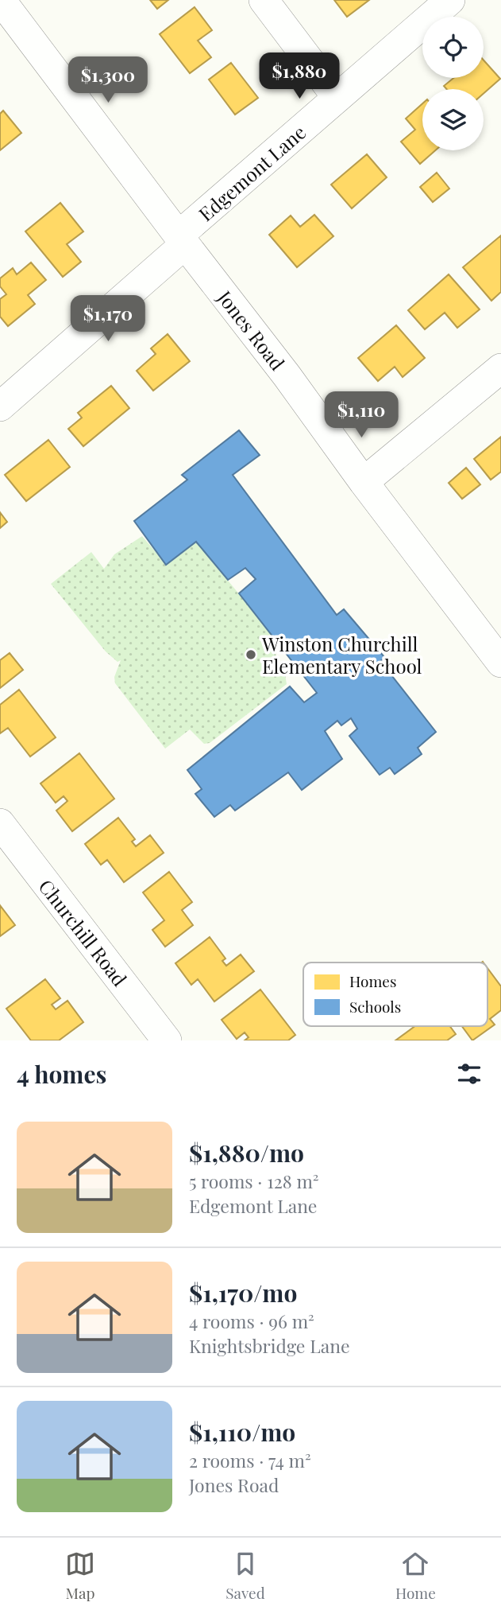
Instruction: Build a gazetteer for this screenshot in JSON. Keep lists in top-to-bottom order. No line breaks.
{"streets":{"street":["Edgemont Lane","Jones Road","Churchill Road"]},"crossings":[["Edgemont Lane","Jones Road"]],"places":["Winston Churchill Elementary School"],"legend":["Homes","Schools"],"page":{"price":["$1,880","$1,300","$1,170","$1,110"],"heading":"4 homes","list":[{"name":"$1,880/mo","note":"5 rooms · 128 m² · Edgemont Lane"},{"name":"$1,170/mo","note":"4 rooms · 96 m² · Knightsbridge Lane"},{"name":"$1,110/mo","note":"2 rooms · 74 m² · Jones Road"}],"tabs":["Map","Saved","Home"]}}
